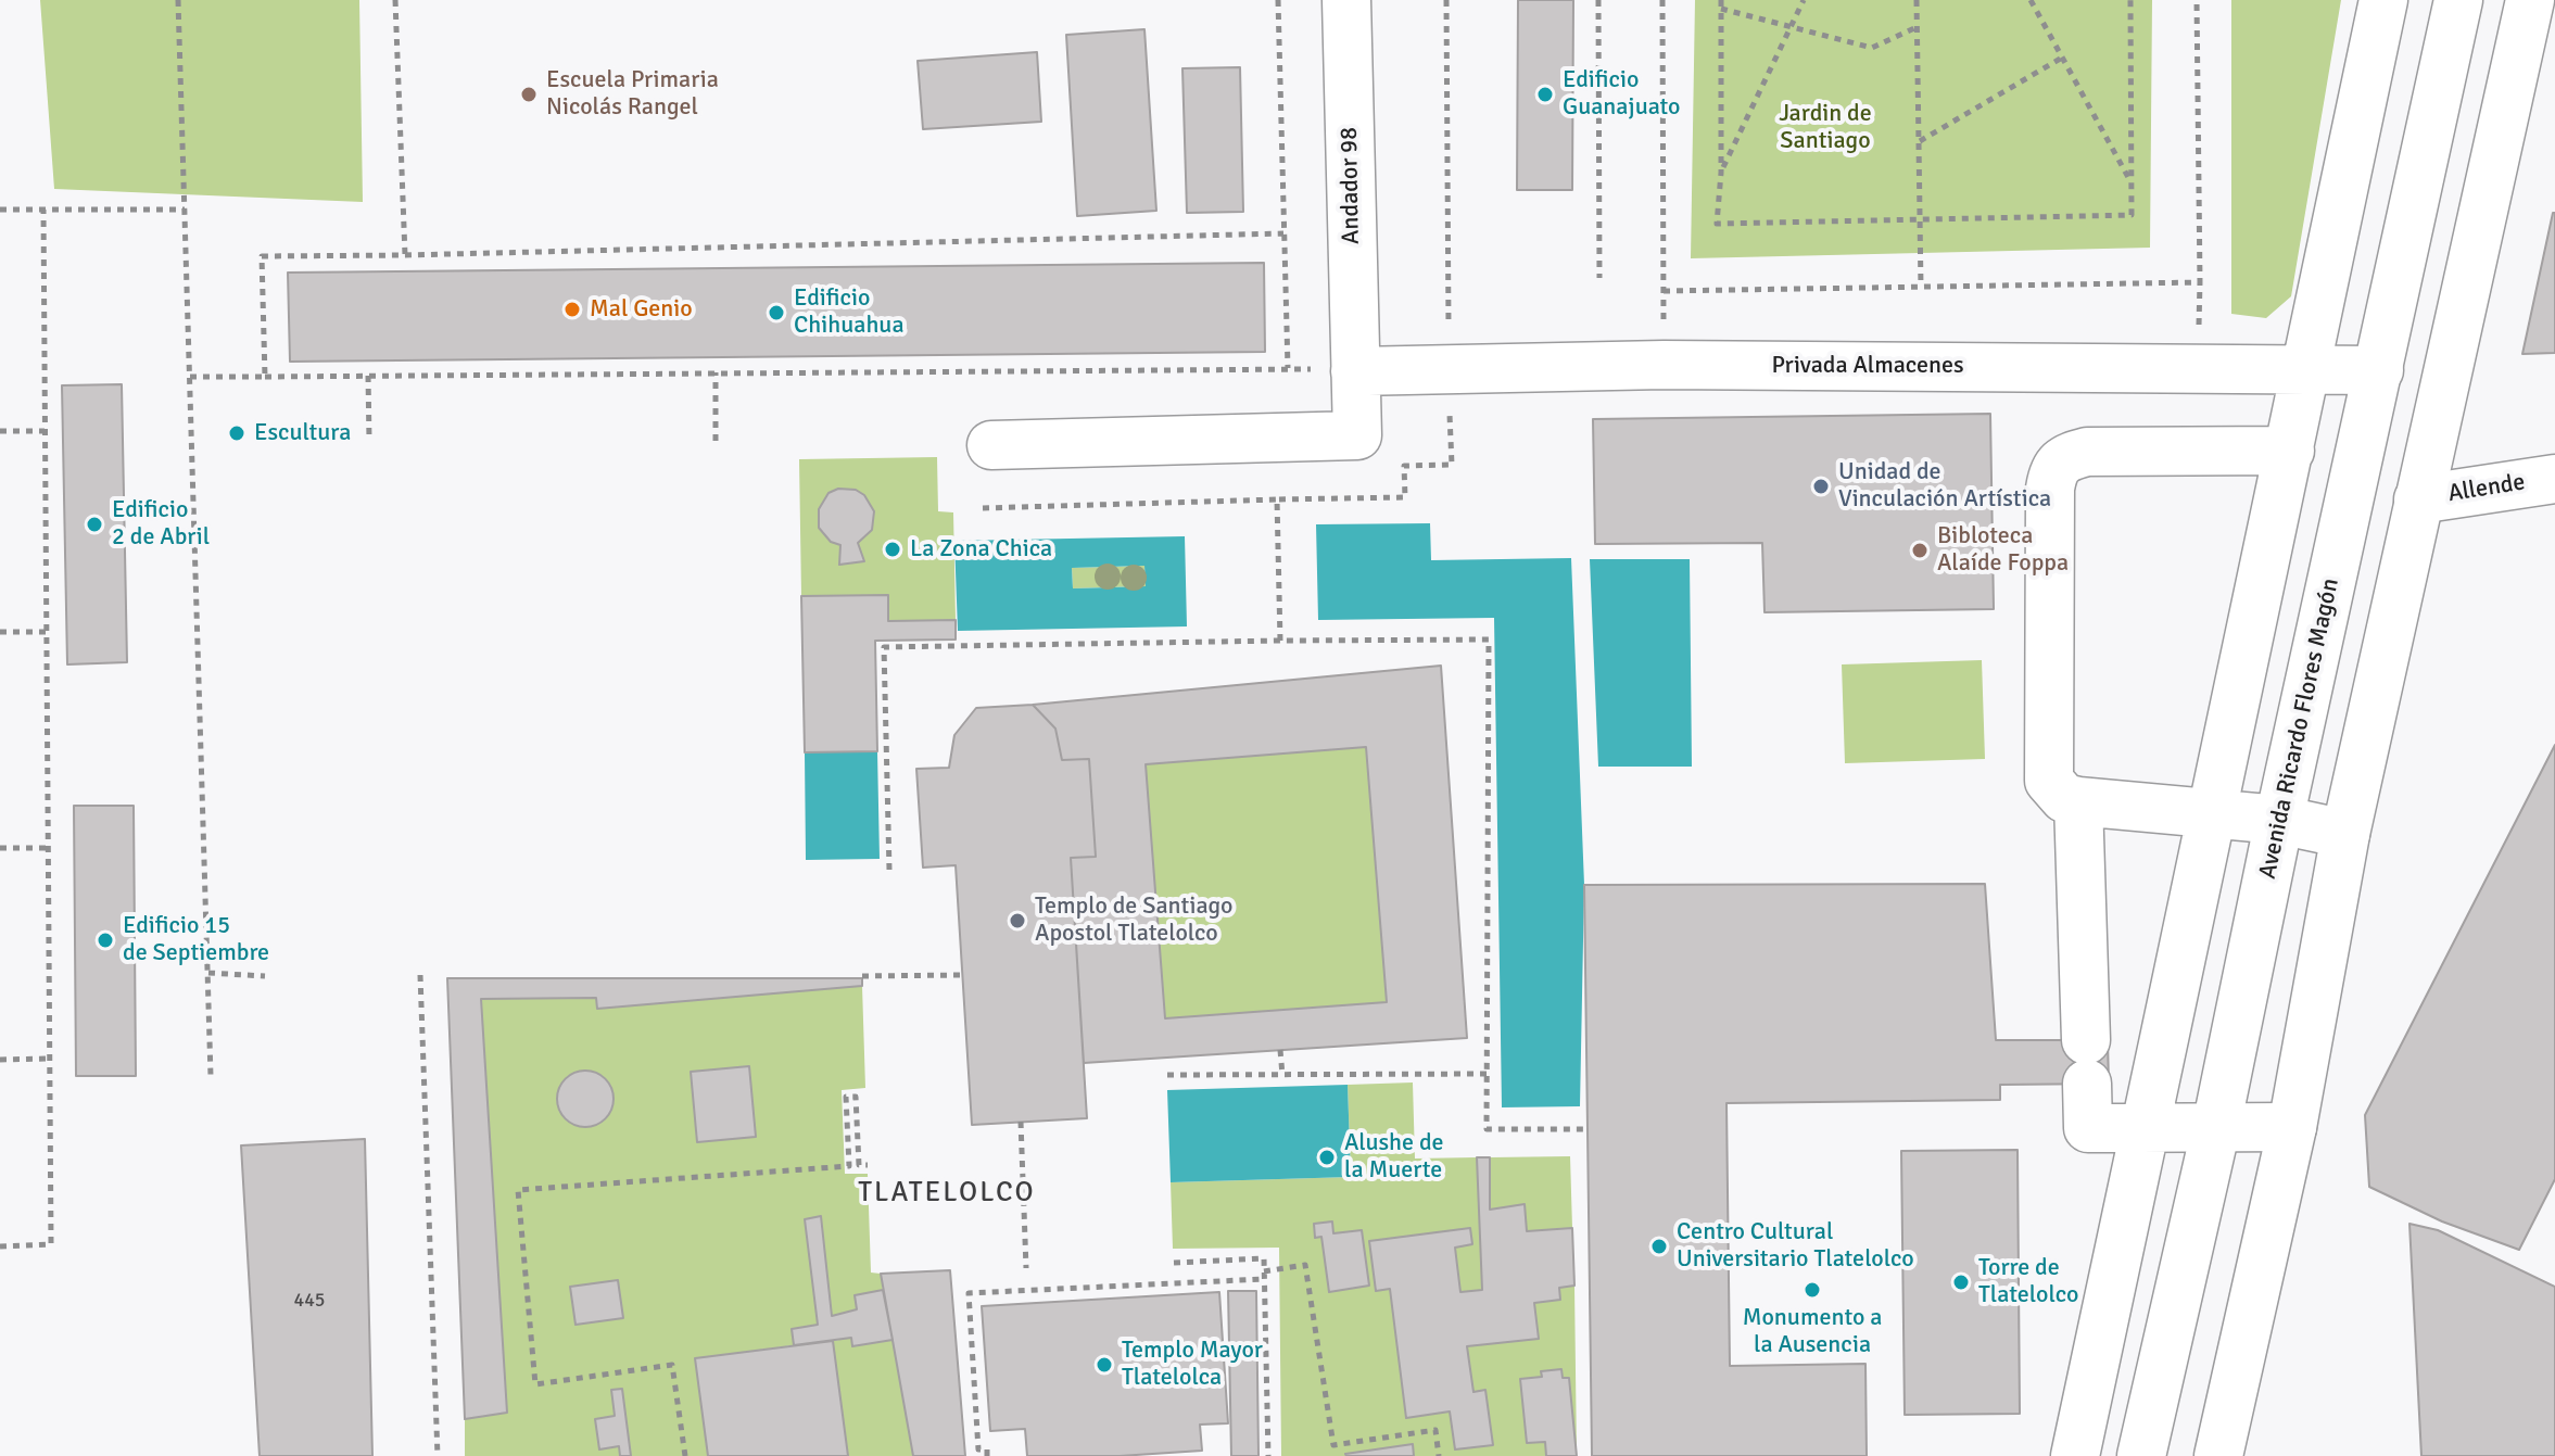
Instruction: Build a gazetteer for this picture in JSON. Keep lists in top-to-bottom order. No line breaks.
{"streets":{"main road":["Andador 98","Privada Almacenes","Allende","Avenida Ricardo Flores Magón"]},"crossings":[["Andador 98","Privada Almacenes"],["Privada Almacenes","Avenida Ricardo Flores Magón"]],"districts":["TLATELOLCO"],"parks":["Jardin de Santiago"],"places":["Escuela Primaria Nicolás Rangel","Edificio Guanajuato","Mal Genio","Edificio Chihuahua","Escultura","Unidad de Vinculación Artística","Edificio 2 de Abril","La Zona Chica","Bibloteca Alaíde Foppa","Templo de Santiago Apostol Tlatelolco","Edificio 15 de Septiembre","Alushe de la Muerte","Centro Cultural Universitario Tlatelolco","Torre de Tlatelolco","Monumento a la Ausencia","Templo Mayor Tlatelolca"],"house_numbers":["445"]}
